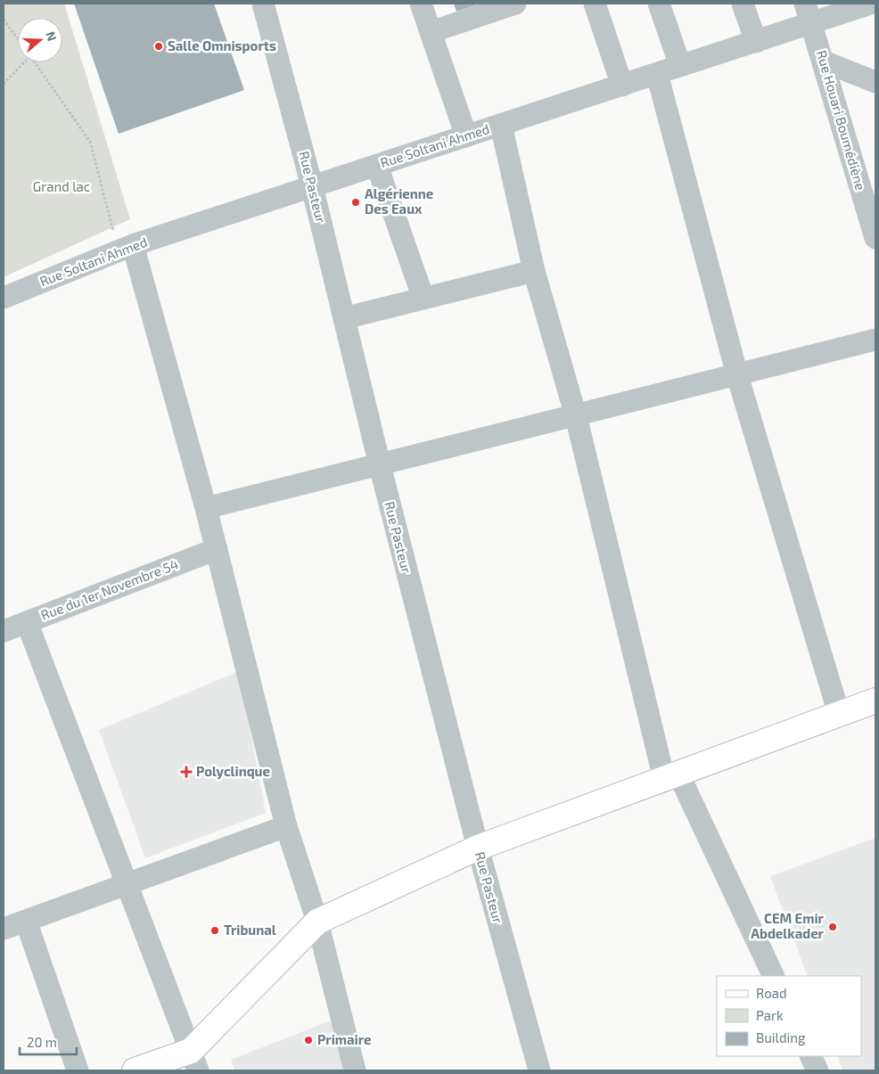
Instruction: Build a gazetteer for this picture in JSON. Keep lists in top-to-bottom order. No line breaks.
{"streets":{"street":["Rue Houari Boumédiène","Rue Soltani Ahmed","Rue Pasteur","Rue du 1er Novembre 54"]},"crossings":[["Rue Houari Boumédiène","Rue Soltani Ahmed"],["Rue Soltani Ahmed","Rue Pasteur"]],"parks":["Grand lac"],"places":{"other":["Salle Omnisports","Algérienne Des Eaux","CEM Emir Abdelkader","Tribunal","Primaire"],"health":["Polyclinque"]},"legend":["Road","Park","Building"],"scale_bar":"20 m","north":"right"}
